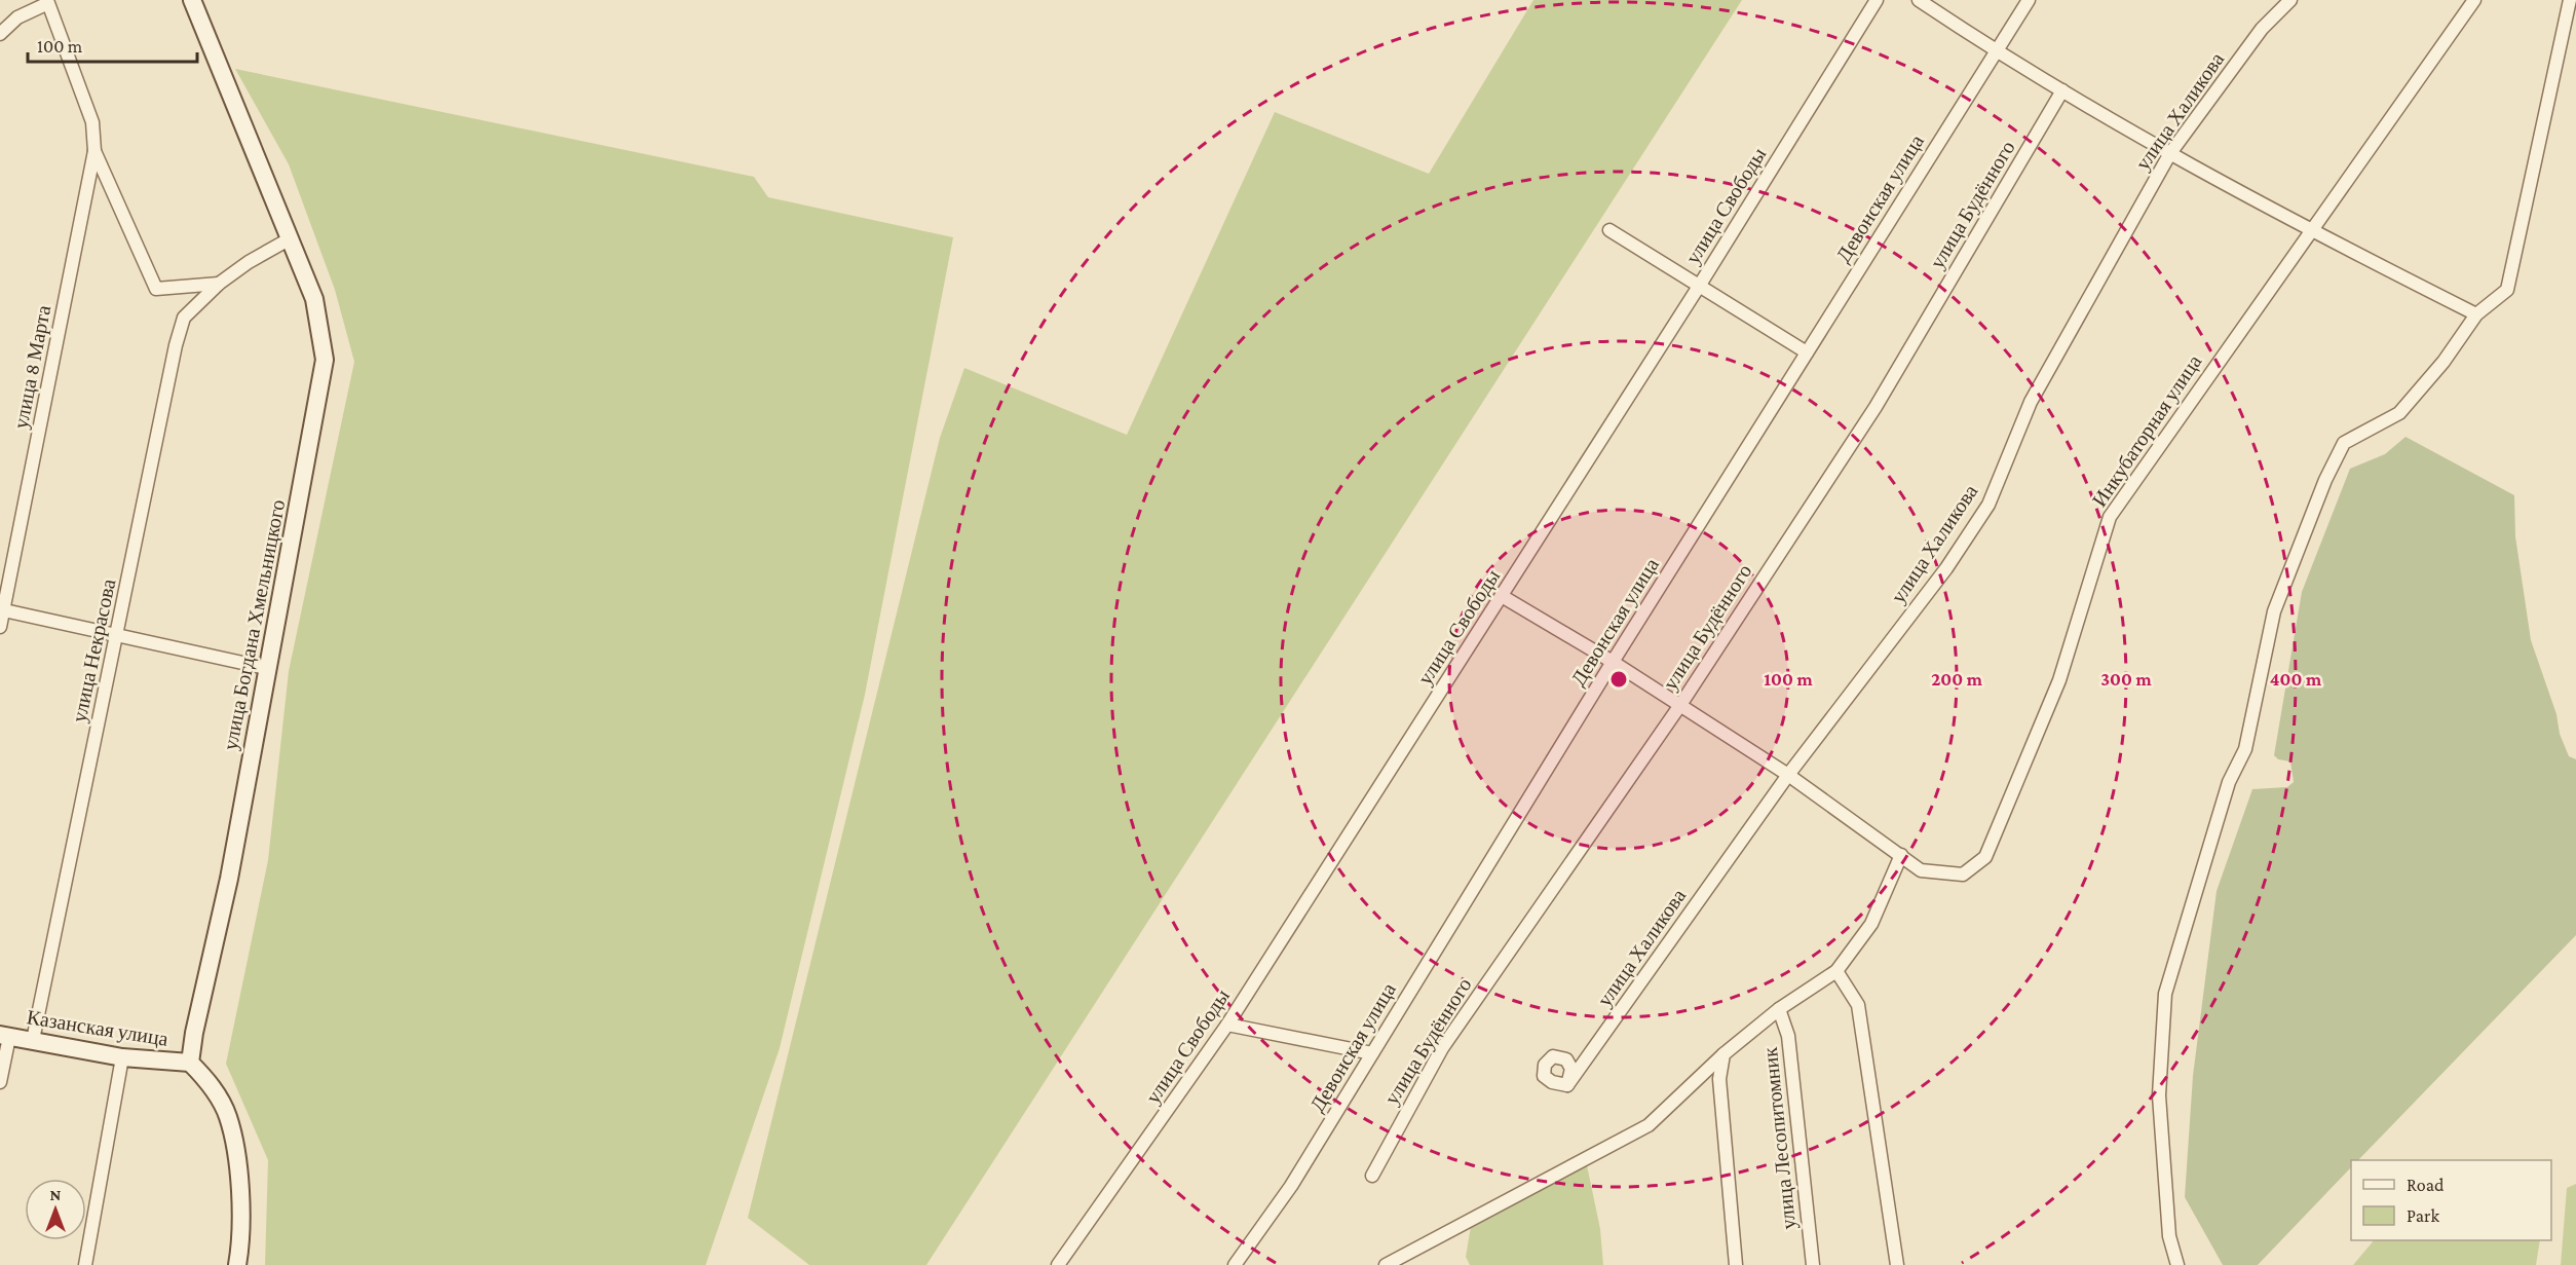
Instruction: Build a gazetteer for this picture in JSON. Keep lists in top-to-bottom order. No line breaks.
{"streets":{"street":["улица Халикова","Девонская улица","улица Будённого","улица Свободы","улица 8 Марта","Инкубаторная улица","улица Богдана Хмельницкого","улица Некрасова","Казанская улица","улица Лесопитомник"]},"crossings":[["улица Халикова","Инкубаторная улица"],["Девонская улица","Инкубаторная улица"],["улица Будённого","Инкубаторная улица"],["улица Свободы","Инкубаторная улица"],["улица Богдана Хмельницкого","улица Некрасова"],["улица Богдана Хмельницкого","Казанская улица"],["улица Некрасова","Казанская улица"]],"legend":["Road","Park"],"scale_bar":"100 m","north":"top","rings":["100 m","200 m","300 m","400 m"]}
